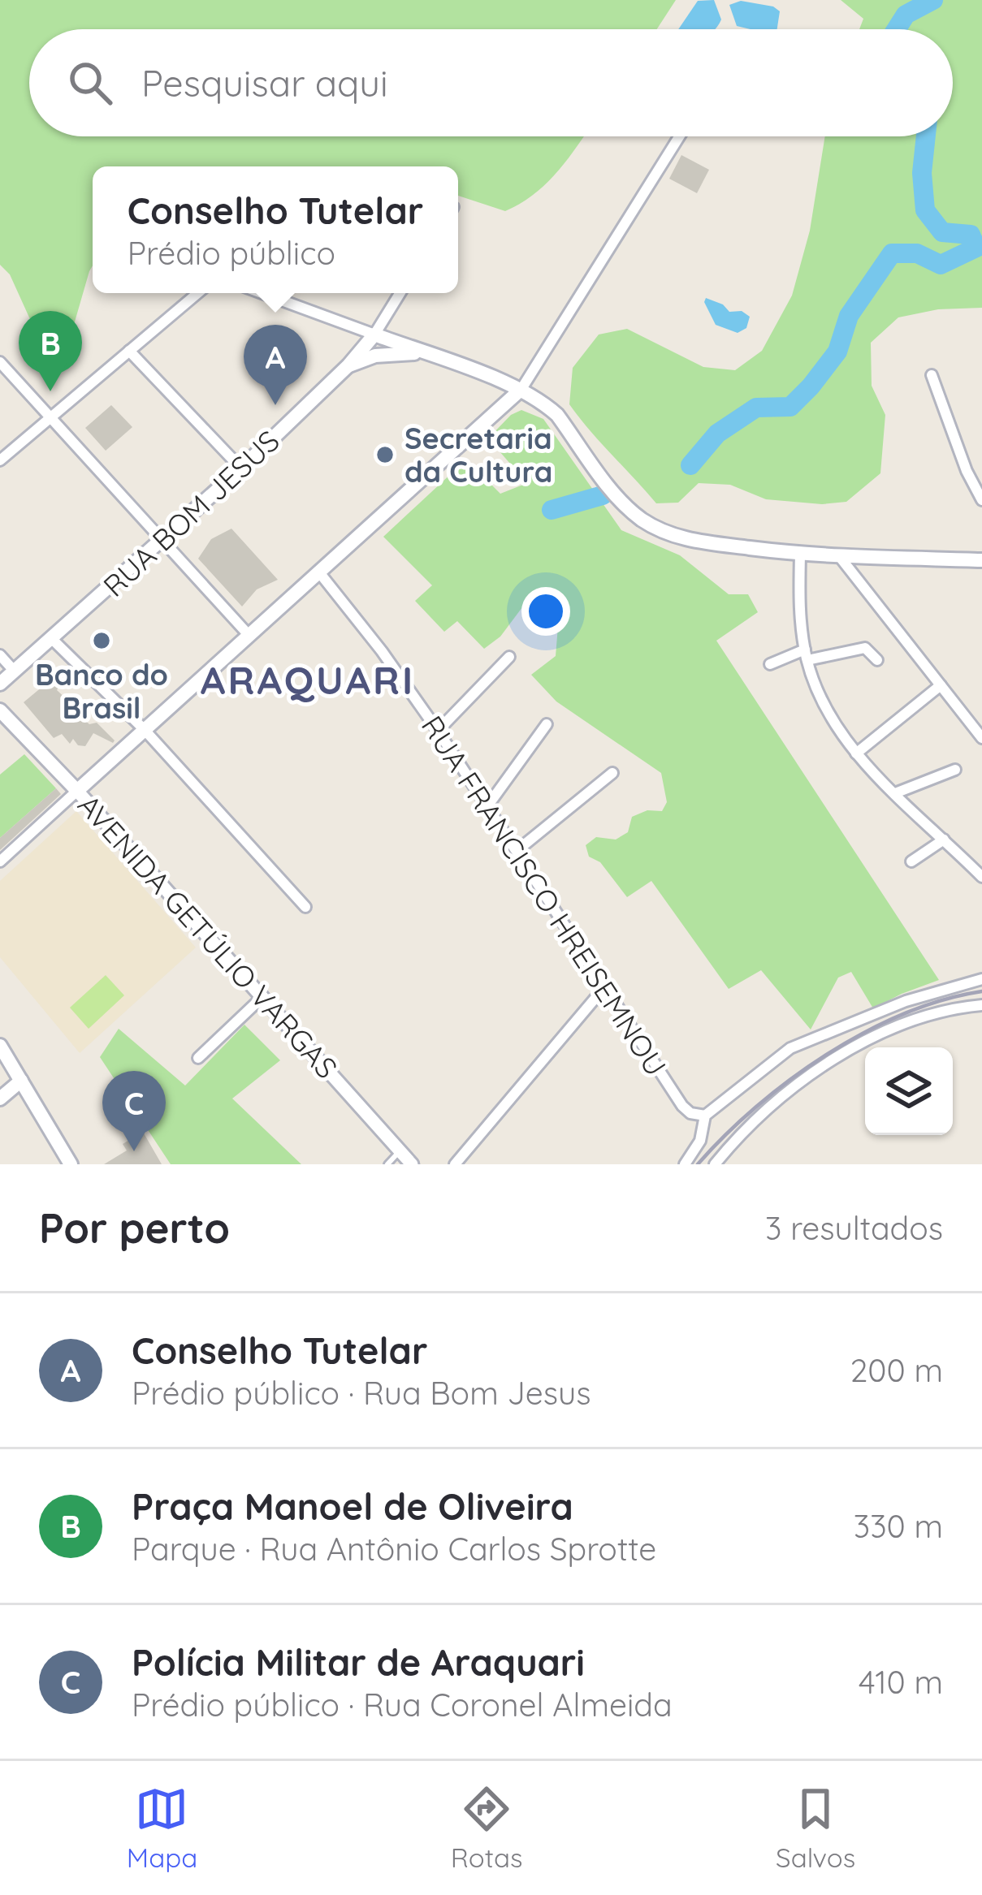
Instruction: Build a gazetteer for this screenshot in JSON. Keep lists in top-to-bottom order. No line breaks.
{"streets":{"main road":["RUA BOM JESUS","AVENIDA GETÚLIO VARGAS"],"street":["RUA FRANCISCO HREISEMNOU"]},"districts":["ARAQUARI"],"places":["Secretaria da Cultura","Banco do Brasil"],"page":{"search":"Pesquisar aqui","popup":["Conselho Tutelar","Prédio público"],"pins":["B","A","C"],"heading":["Por perto","3 resultados"],"list":[{"mark":"A","name":"Conselho Tutelar","note":"Prédio público · Rua Bom Jesus","value":"200 m"},{"mark":"B","name":"Praça Manoel de Oliveira","note":"Parque · Rua Antônio Carlos Sprotte","value":"330 m"},{"mark":"C","name":"Polícia Militar de Araquari","note":"Prédio público · Rua Coronel Almeida","value":"410 m"}],"nav":["Mapa","Rotas","Salvos"]}}
